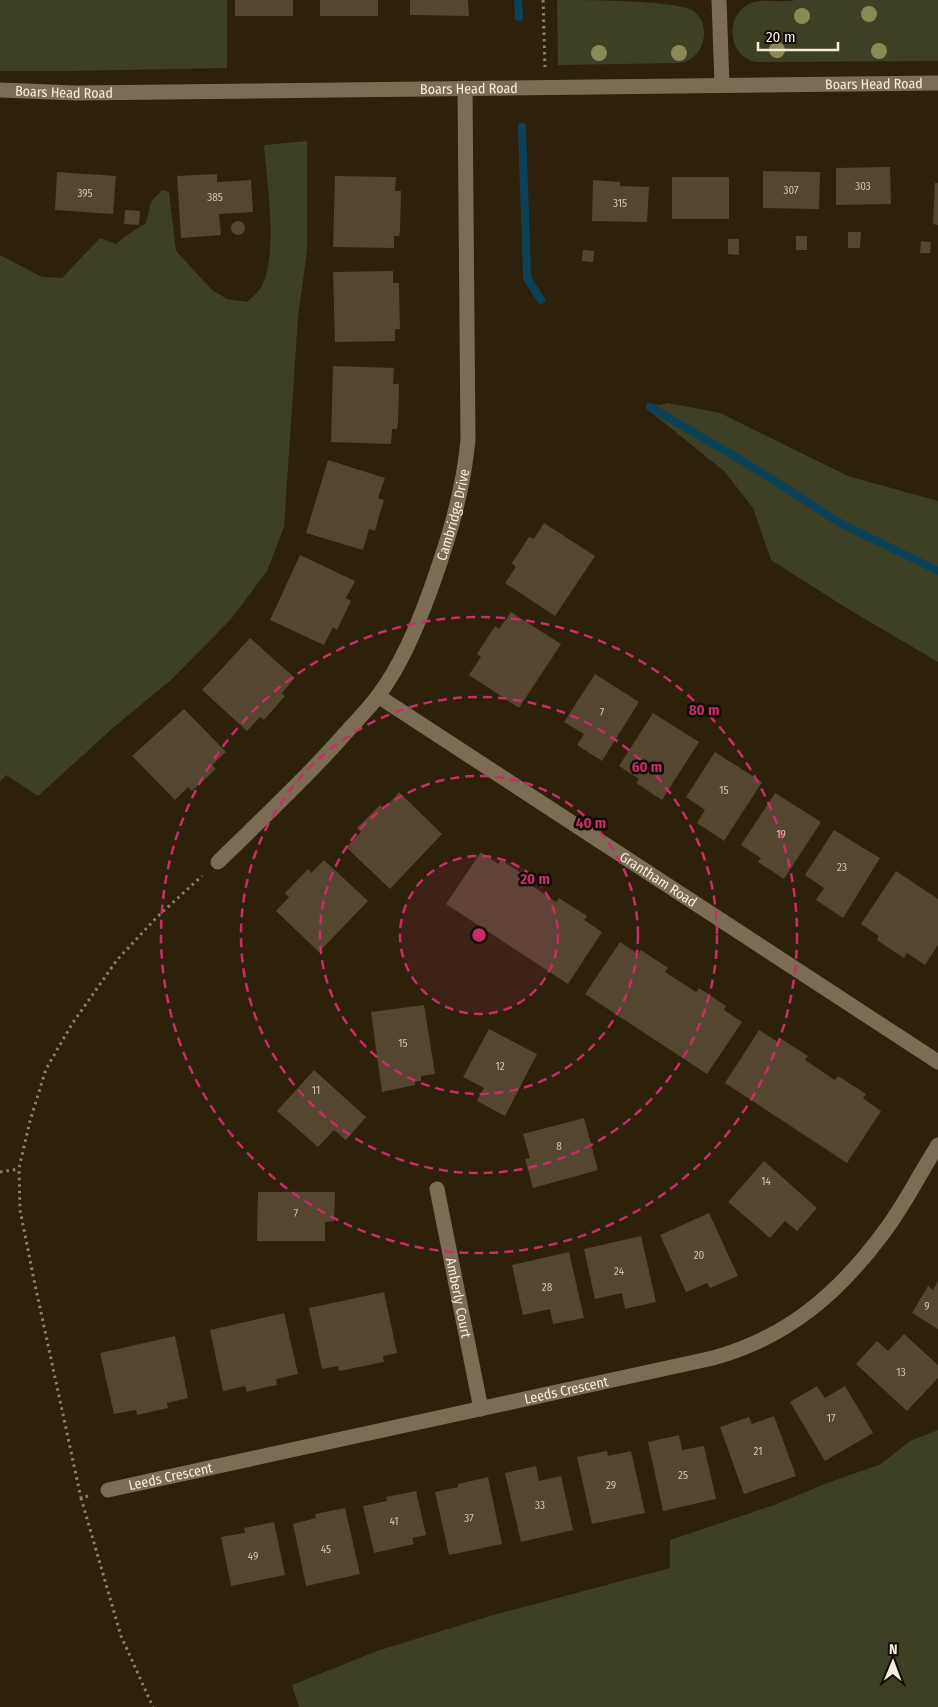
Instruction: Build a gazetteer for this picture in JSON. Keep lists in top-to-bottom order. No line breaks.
{"streets":{"street":["Boars Head Road","Cambridge Drive","Grantham Road","Amberly Court","Leeds Crescent"]},"crossings":[["Boars Head Road","Cambridge Drive"],["Cambridge Drive","Grantham Road"],["Amberly Court","Leeds Crescent"]],"house_numbers":["303","307","395","385","315","7","15","19","23","15","12","11","8","14","7","20","24","28","9","13","17","21","25","29","33","37","41","45","49"],"scale_bar":"20 m","north":"top","rings":["80 m","60 m","40 m","20 m"]}
